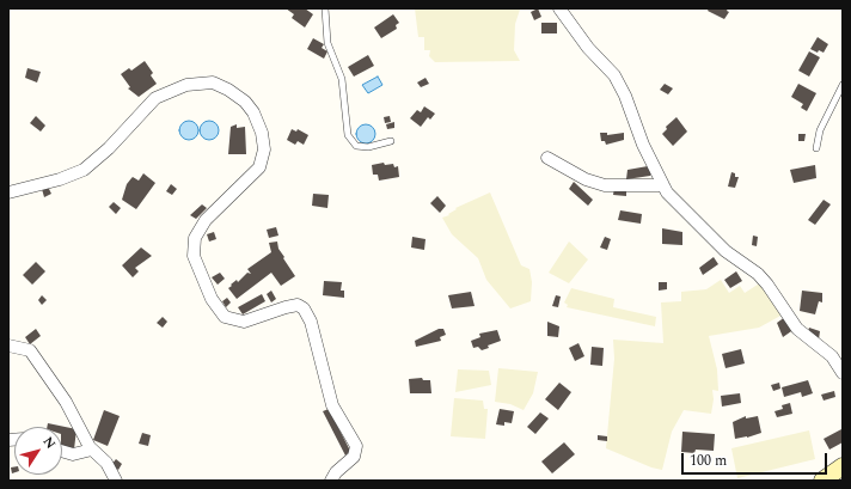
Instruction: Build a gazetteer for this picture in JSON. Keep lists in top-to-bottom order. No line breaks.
{"scale_bar":"100 m","north":"top right"}
